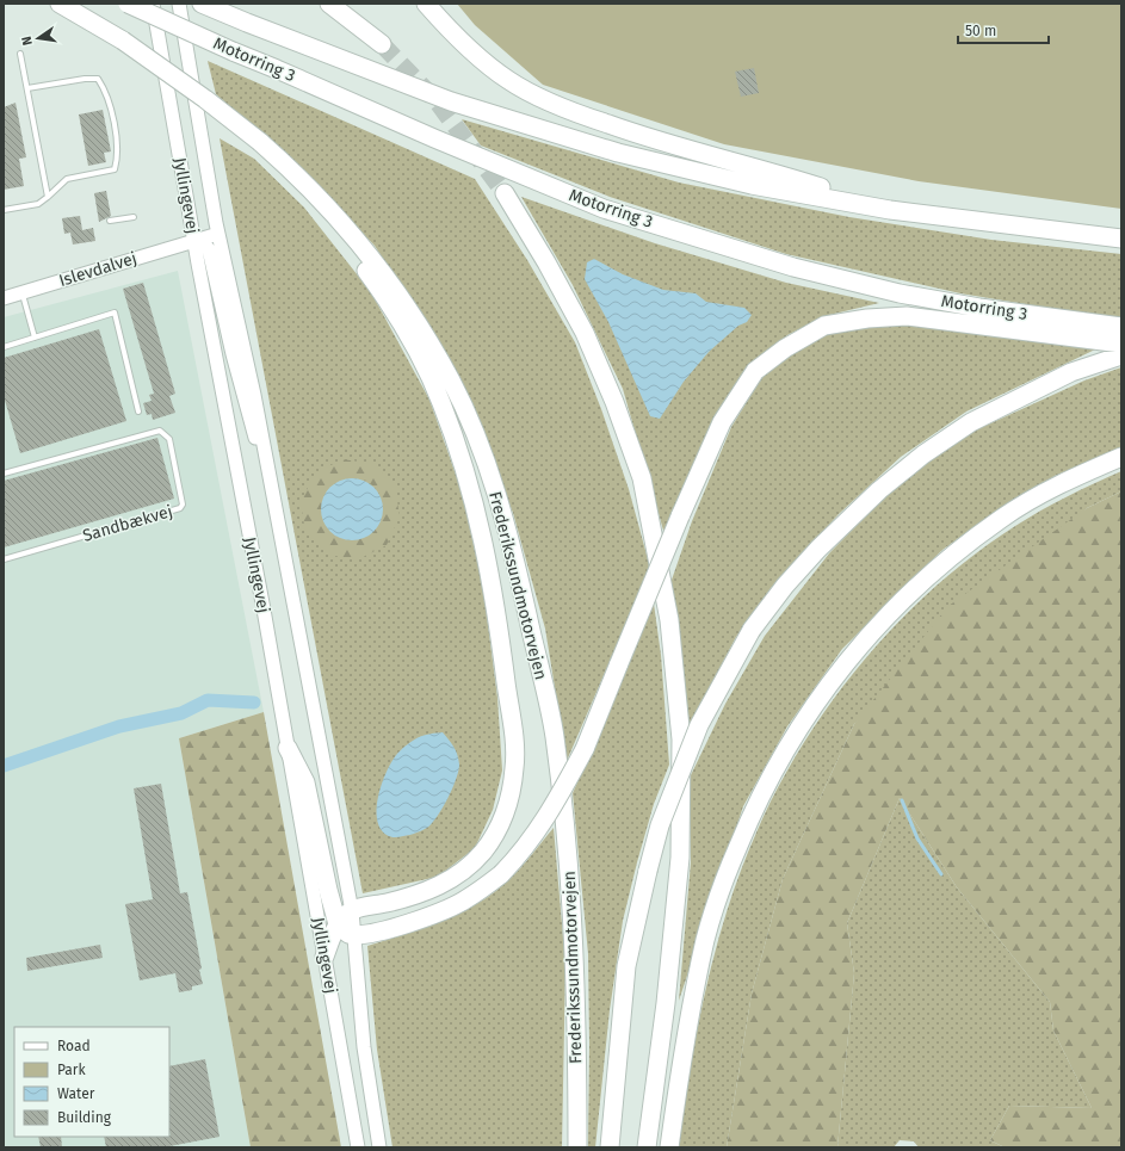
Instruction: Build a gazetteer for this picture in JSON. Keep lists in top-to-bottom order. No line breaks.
{"streets":{"highway":["Motorring 3","Frederikssundmotorvejen"],"street":["Jyllingevej","Islevdalvej"],"lane":["Sandbækvej"]},"crossings":[["Jyllingevej","Islevdalvej"]],"legend":["Road","Park","Water","Building"],"scale_bar":"50 m","north":"left"}
